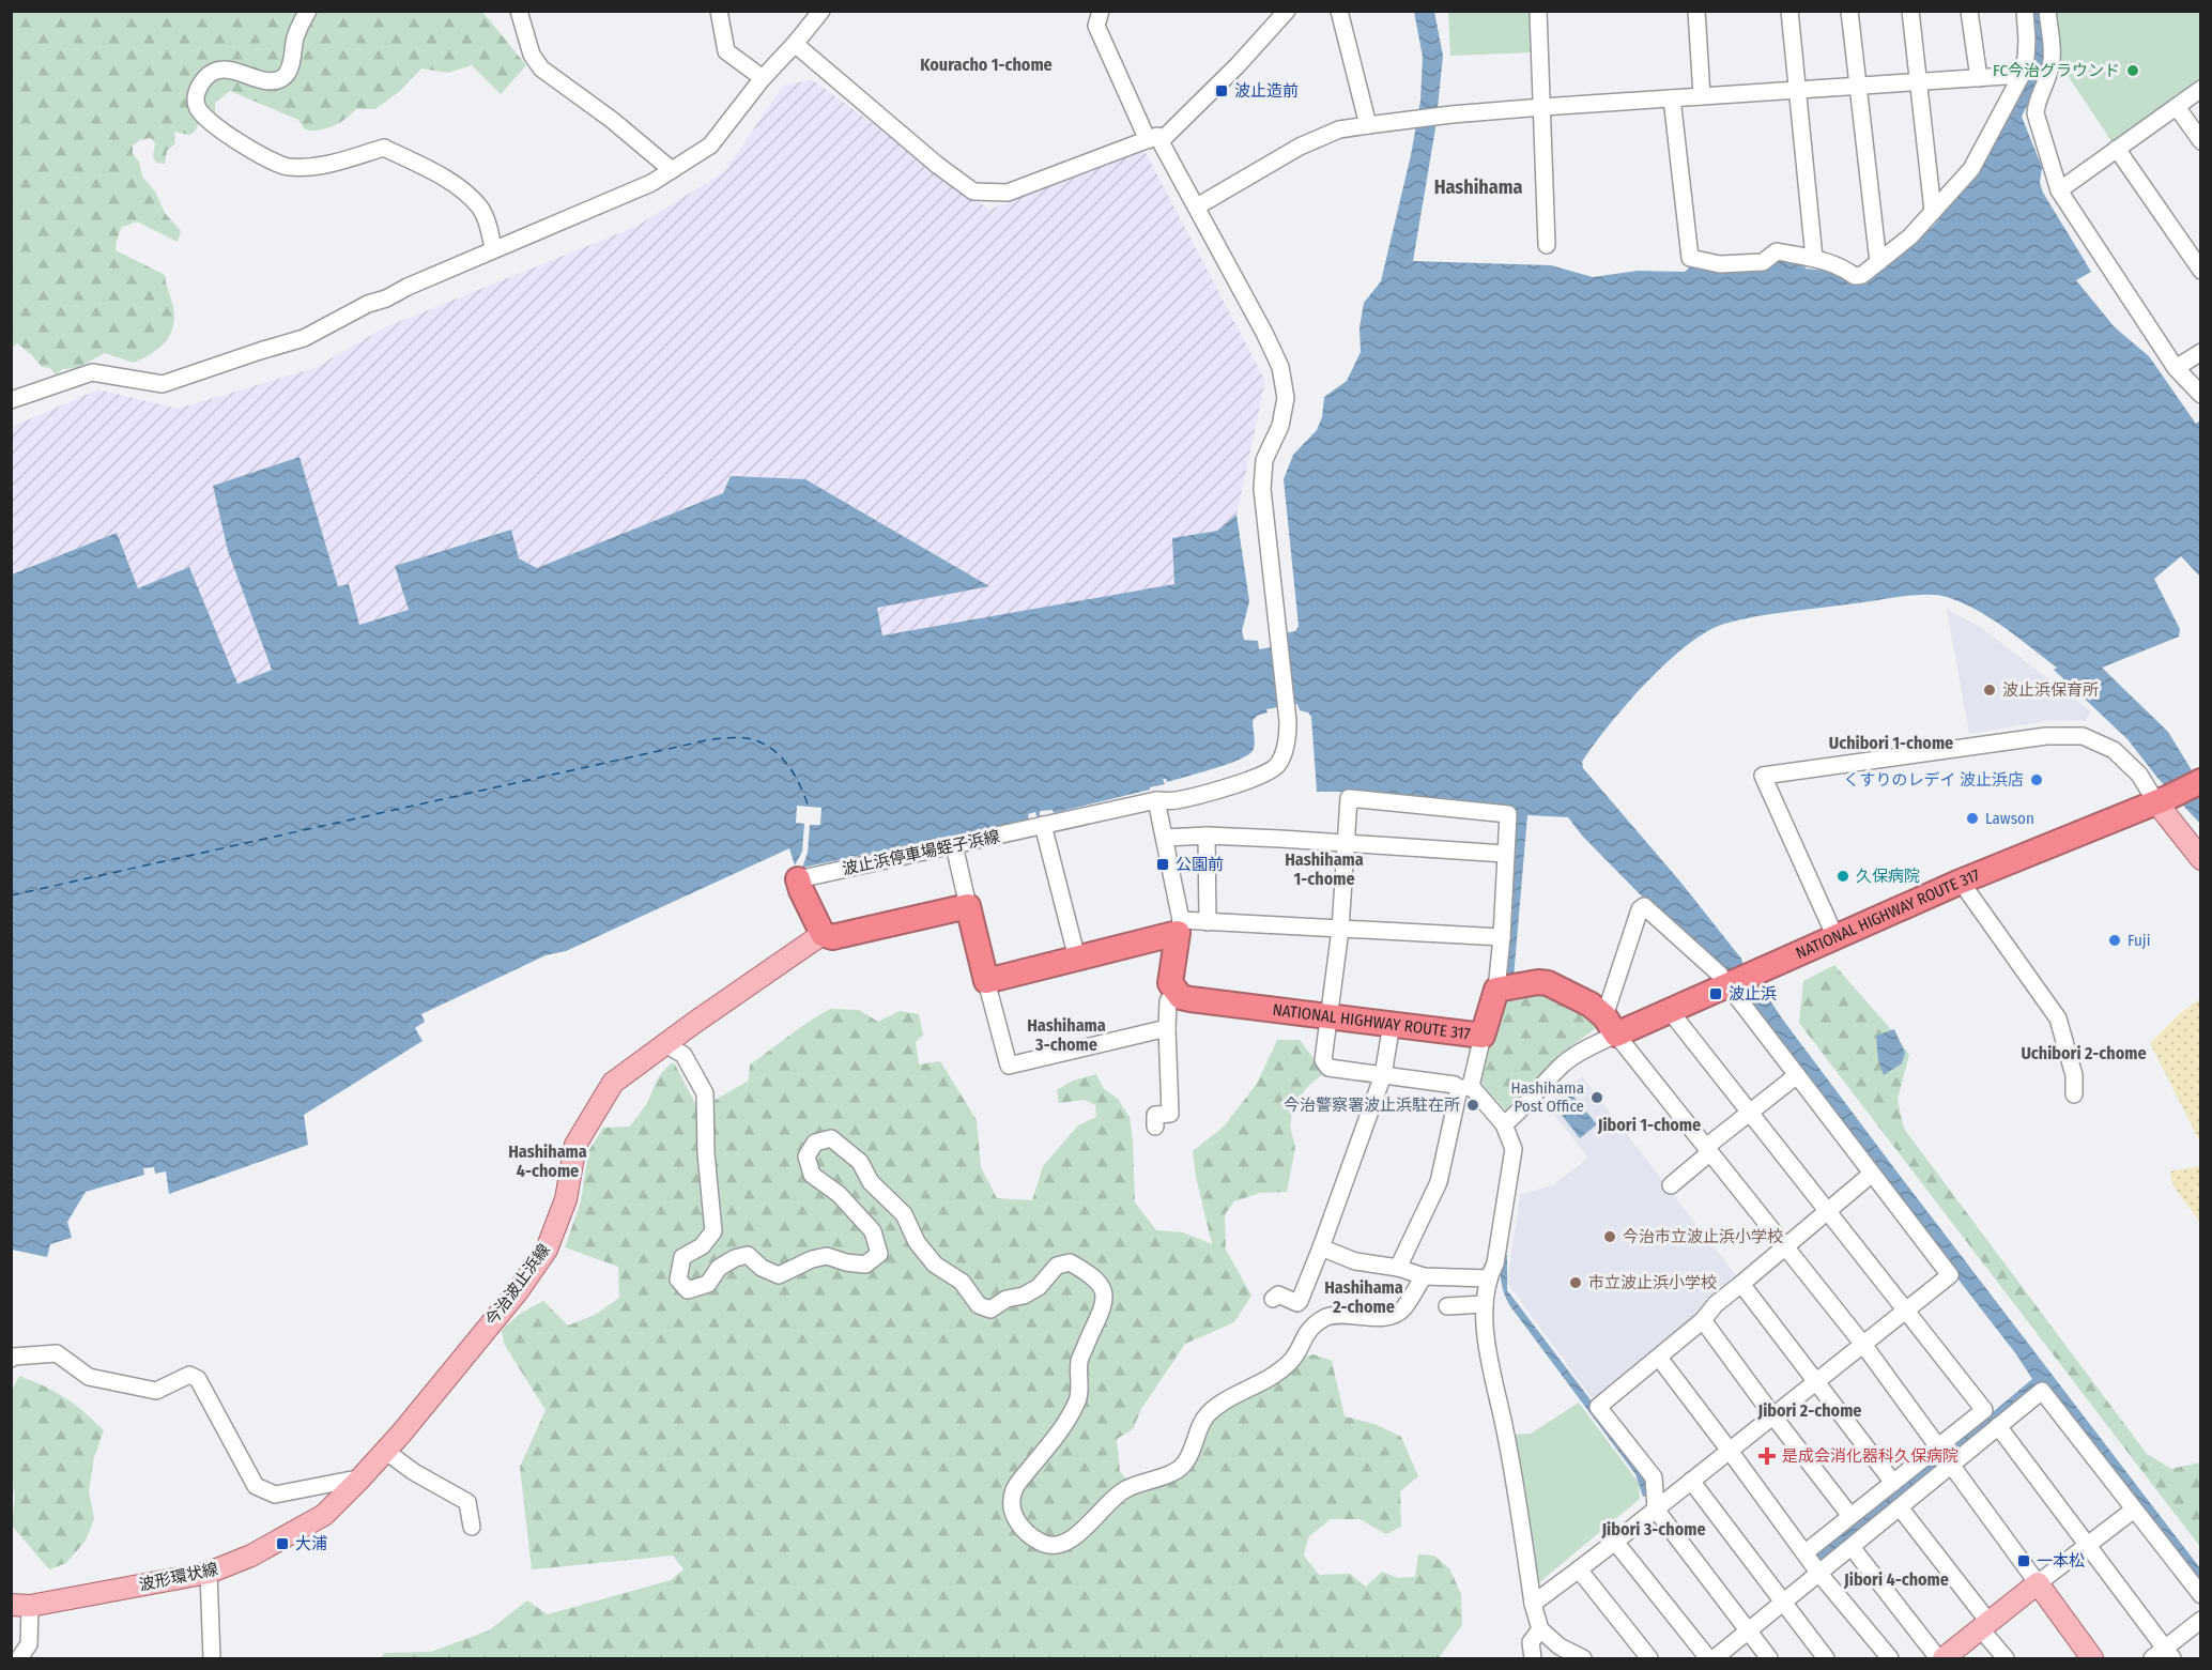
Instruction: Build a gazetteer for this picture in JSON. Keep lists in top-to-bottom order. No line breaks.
{"streets":{"highway":["NATIONAL HIGHWAY ROUTE 317"],"main road":["今治波止浜線","波形環状線"],"street":["波止浜停車場蛭子浜線"]},"crossings":[["今治波止浜線","波形環状線"]],"districts":["Kouracho 1-chome","Hashihama","Uchibori 1-chome","Hashihama 1-chome","Hashihama 3-chome","Uchibori 2-chome","Jibori 1-chome","Hashihama 4-chome","Hashihama 2-chome","Jibori 2-chome","Jibori 3-chome","Jibori 4-chome"],"places":{"other":["FC今治グラウンド","波止浜保育所","くすりのレデイ 波止浜店","Lawson","久保病院","Fuji","Hashihama Post Office","今治警察署波止浜駐在所","今治市立波止浜小学校","市立波止浜小学校"],"transit":["波止造前","公園前","波止浜","大浦","一本松"],"health":["是成会消化器科久保病院"]}}
